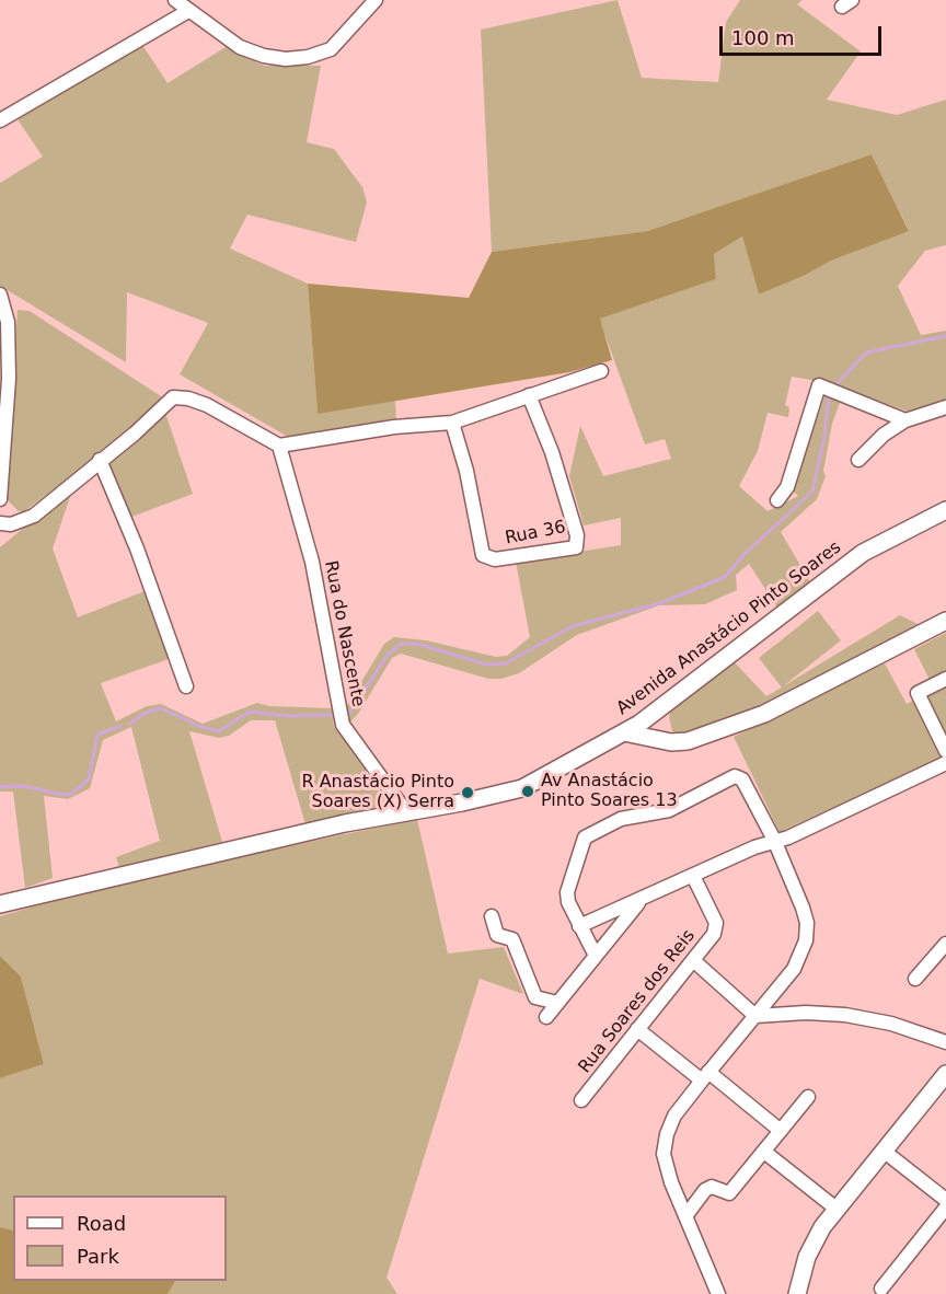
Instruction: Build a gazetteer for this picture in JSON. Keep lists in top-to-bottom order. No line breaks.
{"streets":{"street":["Rua 36","Avenida Anastácio Pinto Soares","Rua do Nascente","Rua Soares dos Reis"]},"crossings":[["Avenida Anastácio Pinto Soares","Rua do Nascente"]],"places":["Av Anastácio Pinto Soares 13","R Anastácio Pinto Soares (X) Serra"],"legend":["Road","Park"],"scale_bar":"100 m"}
